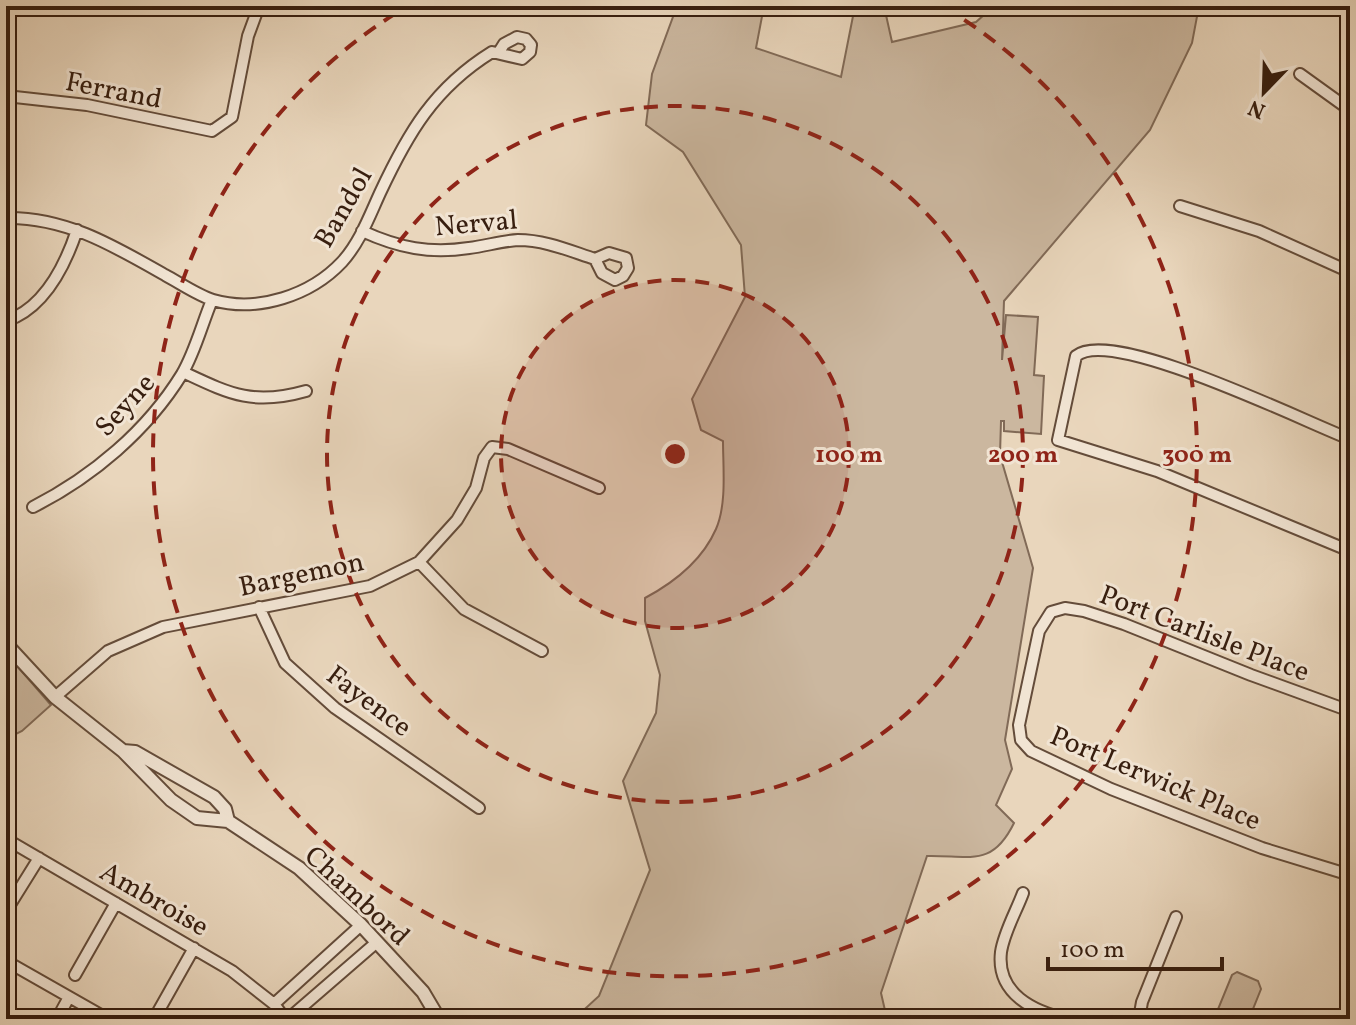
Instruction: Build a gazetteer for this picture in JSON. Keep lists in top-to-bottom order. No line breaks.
{"streets":{"street":["Ferrand","Bandol","Nerval","Seyne","Bargemon","Port Carlisle Place","Fayence","Port Lerwick Place","Chambord","Ambroise"]},"crossings":[["Bandol","Nerval"],["Bandol","Seyne"],["Bargemon","Fayence"],["Bargemon","Chambord"],["Port Carlisle Place","Port Lerwick Place"],["Chambord","Ambroise"]],"scale_bar":"100 m","north":"bottom left","rings":["100 m","200 m","300 m"]}
